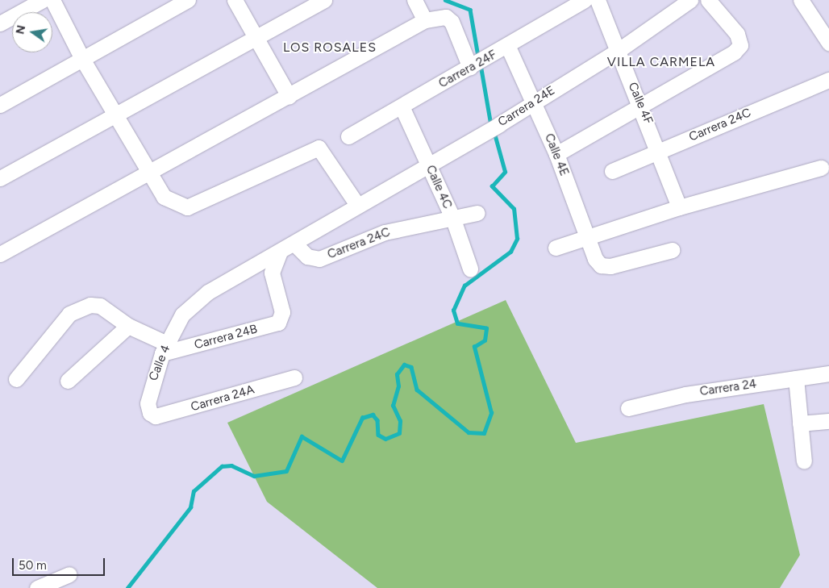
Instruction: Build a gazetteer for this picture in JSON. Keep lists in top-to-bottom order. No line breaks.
{"streets":{"street":["Carrera 24F","Calle 4F","Carrera 24E","Carrera 24C","Calle 4E","Calle 4C","Carrera 24B","Calle 4","Carrera 24","Carrera 24A"]},"crossings":[["Carrera 24F","Calle 4E"],["Carrera 24F","Calle 4C"],["Calle 4F","Carrera 24E"],["Calle 4F","Carrera 24C"],["Carrera 24E","Calle 4E"],["Carrera 24E","Calle 4C"],["Carrera 24C","Calle 4C"],["Carrera 24B","Calle 4"],["Calle 4","Carrera 24A"]],"districts":["LOS ROSALES","VILLA CARMELA"],"scale_bar":"50 m","north":"left"}
